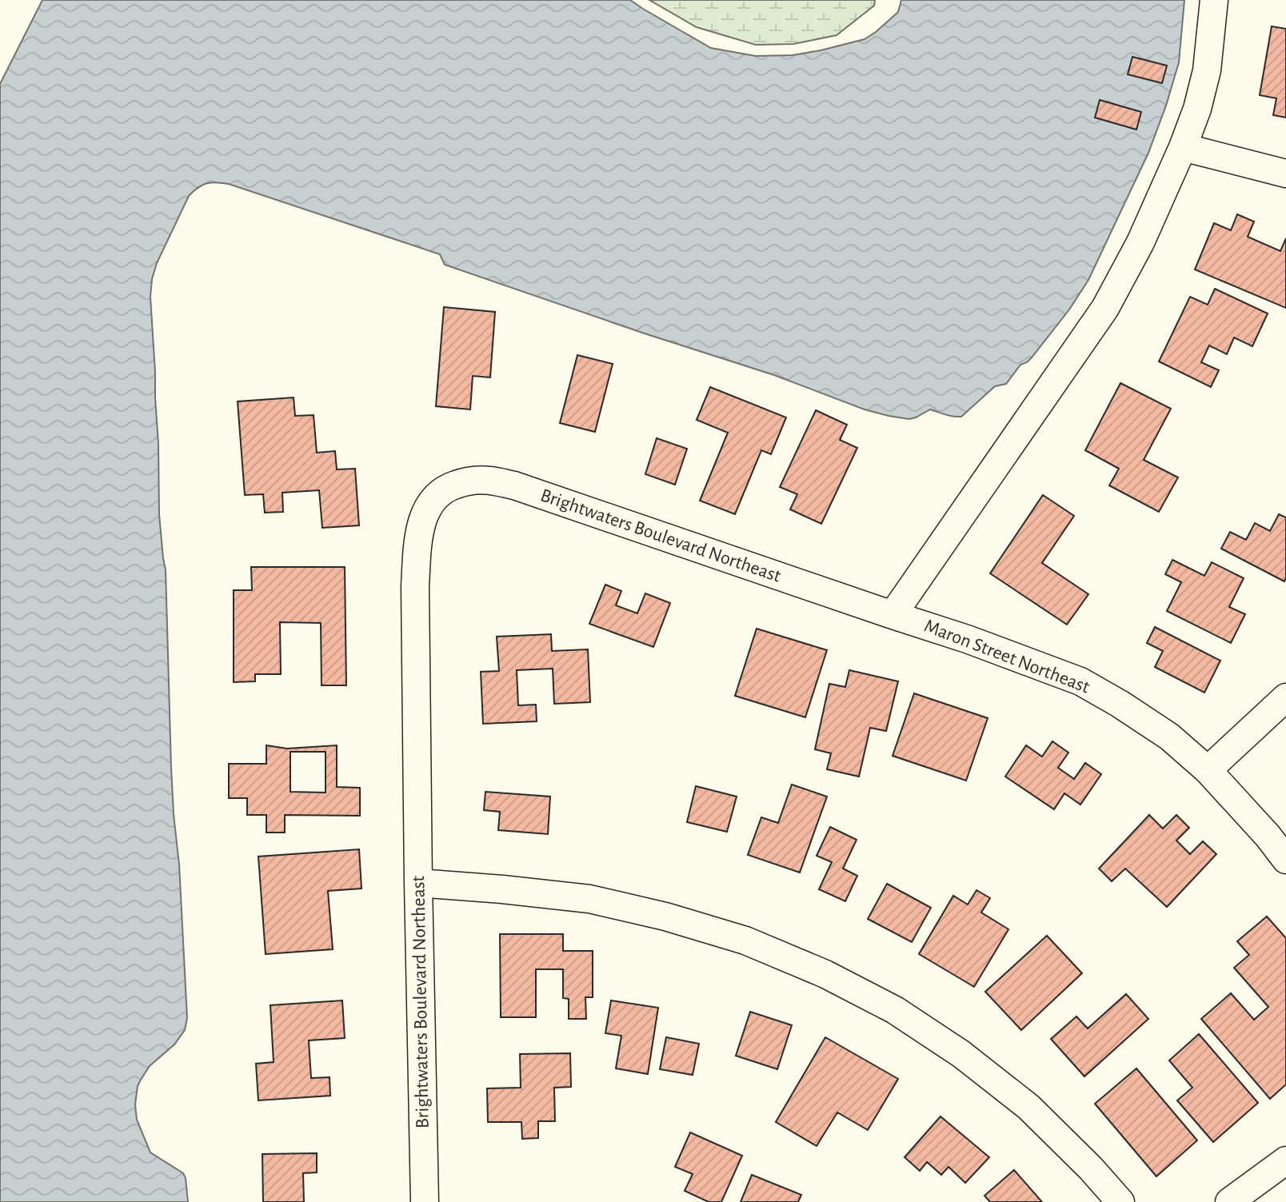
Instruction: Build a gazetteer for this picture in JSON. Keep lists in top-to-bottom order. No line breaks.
{"streets":{"street":["Brightwaters Boulevard Northeast","Maron Street Northeast"]},"crossings":[["Brightwaters Boulevard Northeast","Maron Street Northeast"]]}
